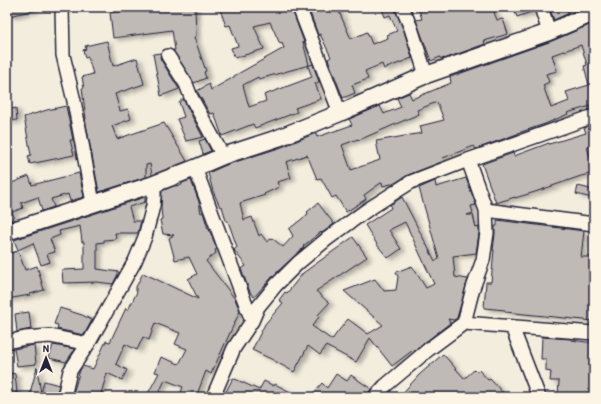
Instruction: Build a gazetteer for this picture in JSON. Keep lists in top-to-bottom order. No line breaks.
{"north":"top"}
